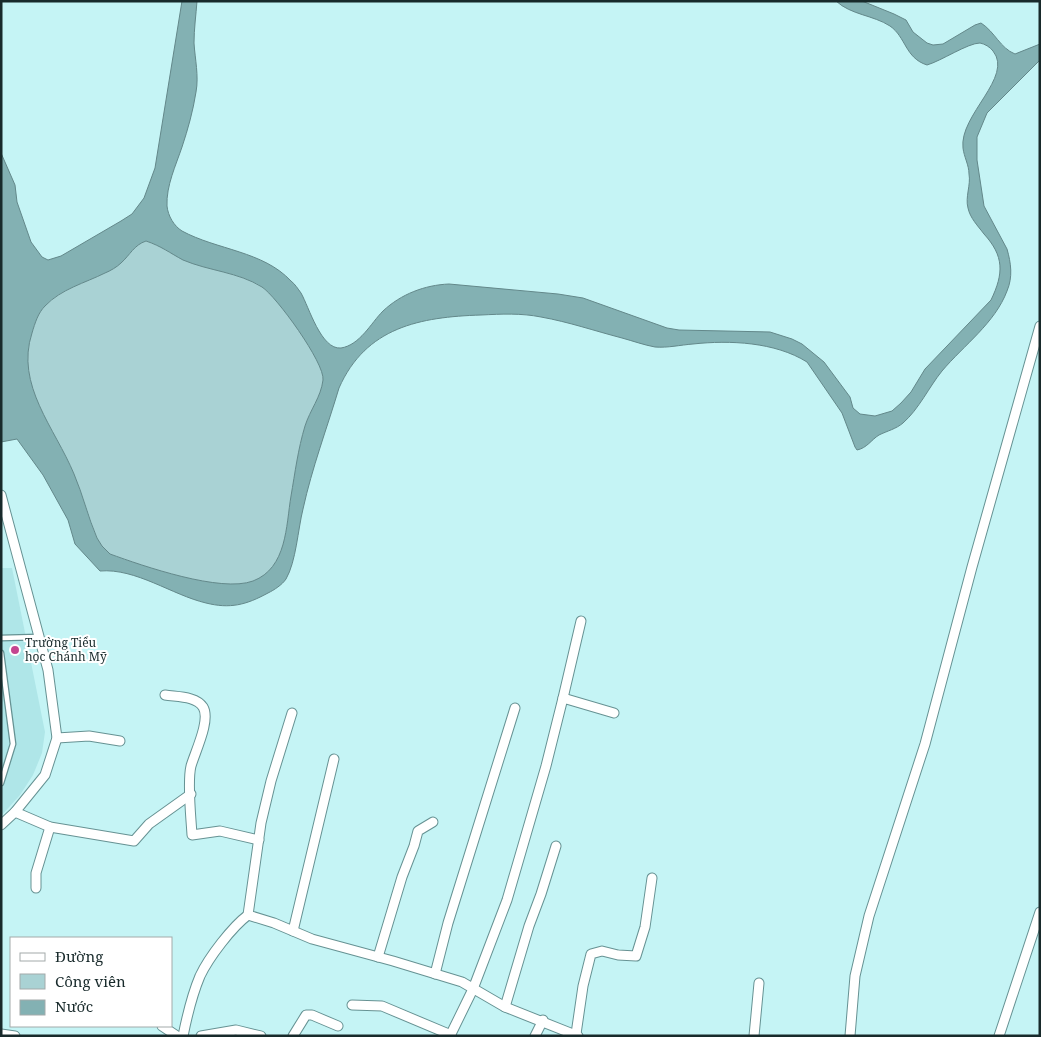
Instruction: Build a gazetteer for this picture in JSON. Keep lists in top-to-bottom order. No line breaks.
{"places":["Trường Tiểu học Chánh Mỹ"],"legend":["Đường","Công viên","Nước"]}
